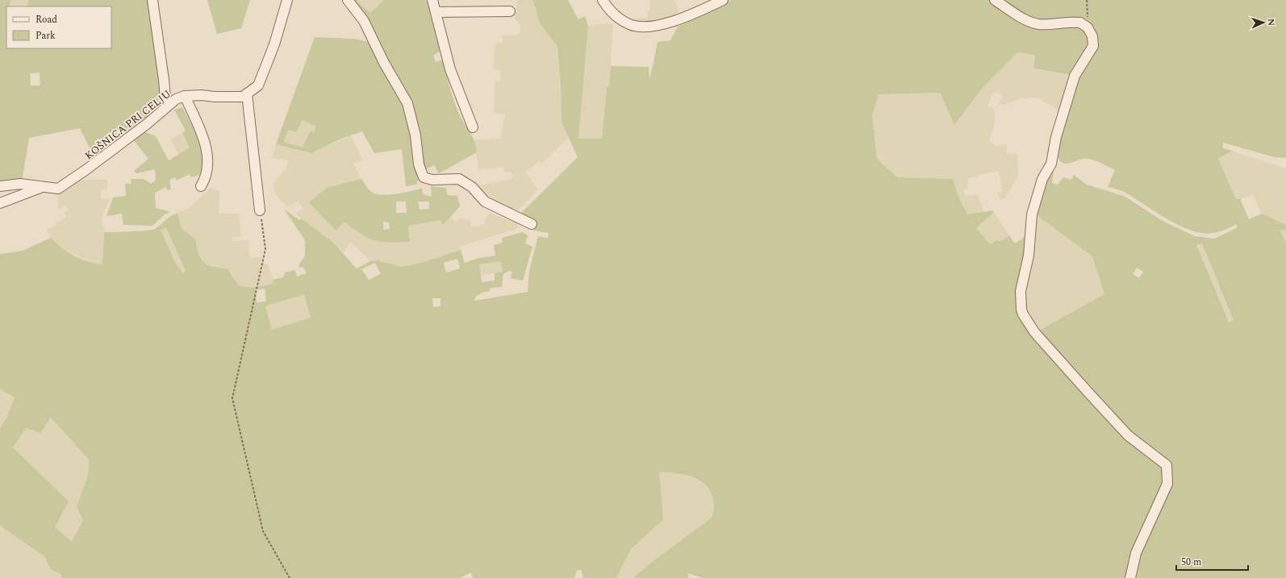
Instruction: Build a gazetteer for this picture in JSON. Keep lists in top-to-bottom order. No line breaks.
{"streets":{"street":["KOŠNICA PRI CELJU"]},"legend":["Road","Park"],"scale_bar":"50 m","north":"right"}
